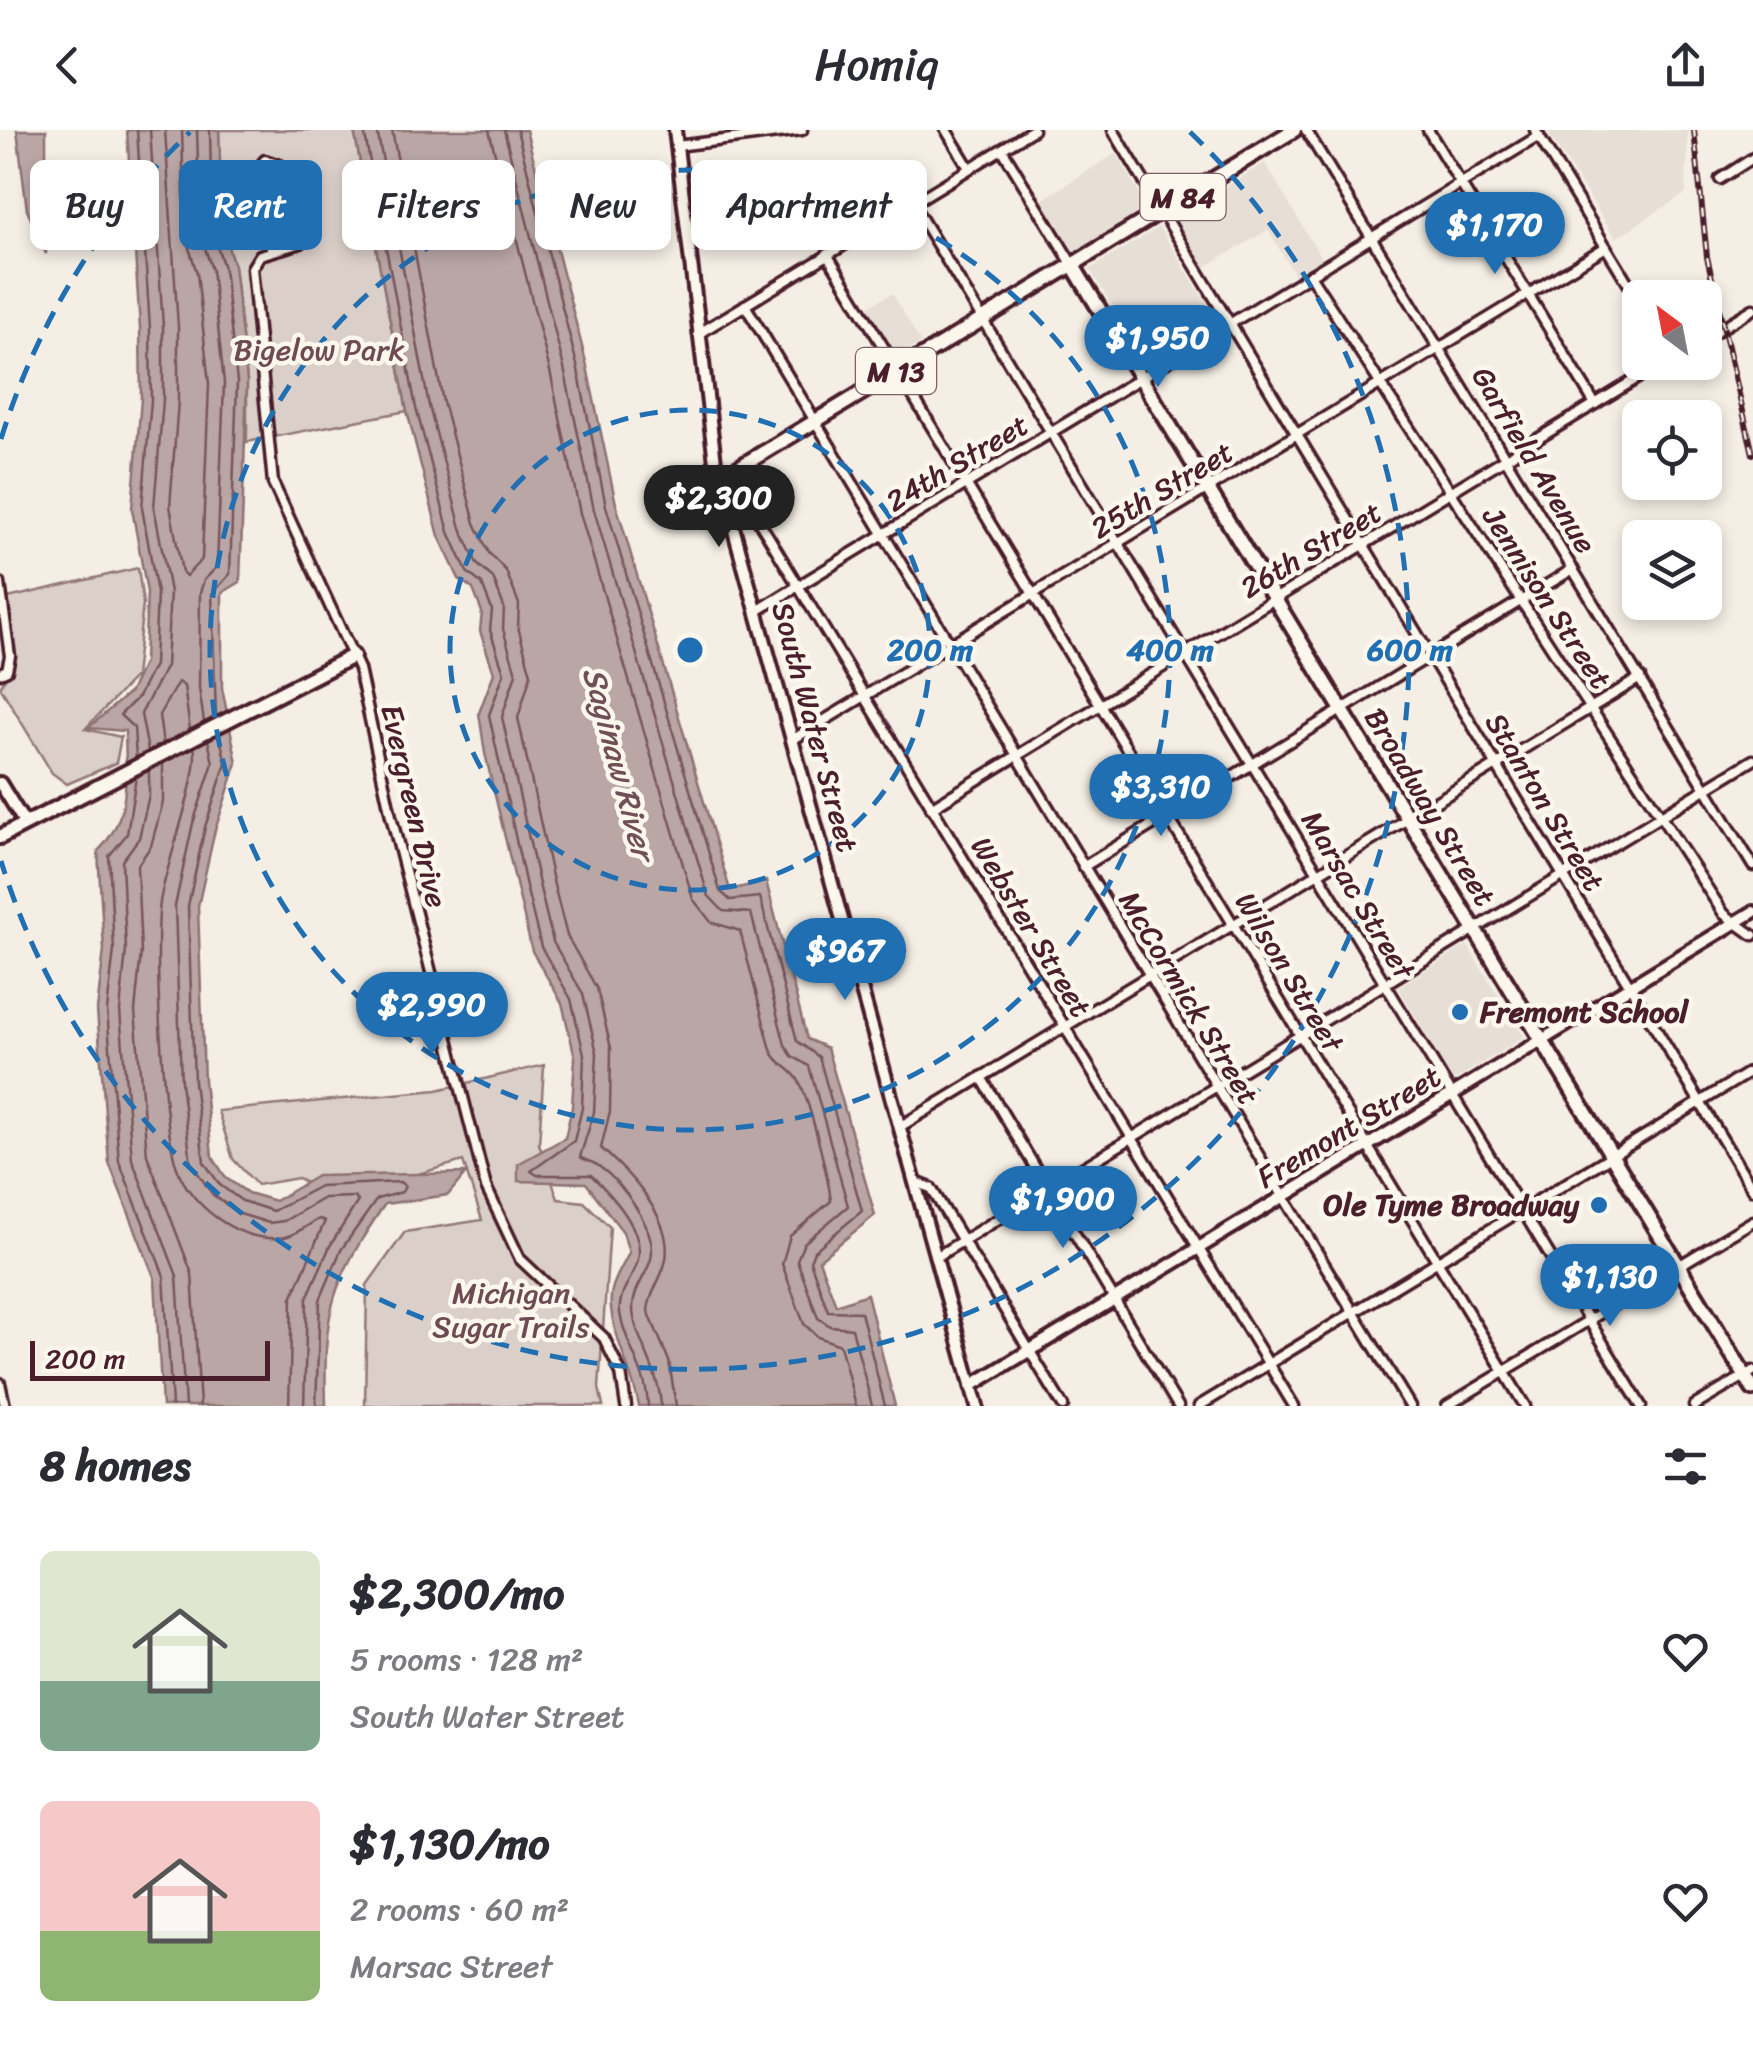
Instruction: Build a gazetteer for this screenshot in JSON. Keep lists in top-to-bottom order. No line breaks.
{"streets":{"main road":["M 84","M 13","Broadway Street"],"street":["Garfield Avenue","24th Street","25th Street","26th Street","Jennison Street","South Water Street","Stanton Street","Evergreen Drive","Marsac Street","Webster Street","Wilson Street","McCormick Street","Fremont Street"]},"crossings":[["M 84","M 13"],["M 84","Stanton Street"],["M 84","Broadway Street"],["M 13","South Water Street"],["M 13","Broadway Street"],["M 13","Marsac Street"],["M 13","Webster Street"],["M 13","Wilson Street"],["M 13","McCormick Street"],["Garfield Avenue","24th Street"],["Garfield Avenue","25th Street"],["Garfield Avenue","26th Street"],["24th Street","Jennison Street"],["24th Street","South Water Street"],["24th Street","Stanton Street"],["24th Street","Broadway Street"],["24th Street","Marsac Street"],["24th Street","Webster Street"],["24th Street","Wilson Street"],["24th Street","McCormick Street"],["25th Street","Jennison Street"],["25th Street","South Water Street"],["25th Street","Stanton Street"],["25th Street","Broadway Street"],["25th Street","Marsac Street"],["25th Street","Webster Street"],["25th Street","Wilson Street"],["25th Street","McCormick Street"],["26th Street","Jennison Street"],["26th Street","Stanton Street"],["26th Street","Broadway Street"],["26th Street","Marsac Street"],["26th Street","Webster Street"],["26th Street","Wilson Street"],["26th Street","McCormick Street"],["Jennison Street","Fremont Street"],["South Water Street","Webster Street"],["South Water Street","Fremont Street"],["Stanton Street","Fremont Street"],["Broadway Street","Fremont Street"],["Marsac Street","Fremont Street"],["Webster Street","Fremont Street"],["Wilson Street","Fremont Street"],["McCormick Street","Fremont Street"]],"water":["Saginaw River"],"parks":["Bigelow Park","Michigan Sugar Trails"],"places":["Fremont School","Ole Tyme Broadway"],"scale_bar":"200 m","north":"top left","page":{"header":"Homiq","chip":["Buy","Rent","Filters","New","Apartment"],"price":["$1,170","$1,950","$2,300","$3,310","$967","$2,990","$1,900","$1,130"],"scale":"200 m","heading":"8 homes","list":[{"name":"$2,300/mo","note":"5 rooms · 128 m² · South Water Street"},{"name":"$1,130/mo","note":"2 rooms · 60 m² · Marsac Street"}]},"rings":["200 m","400 m","600 m"]}
